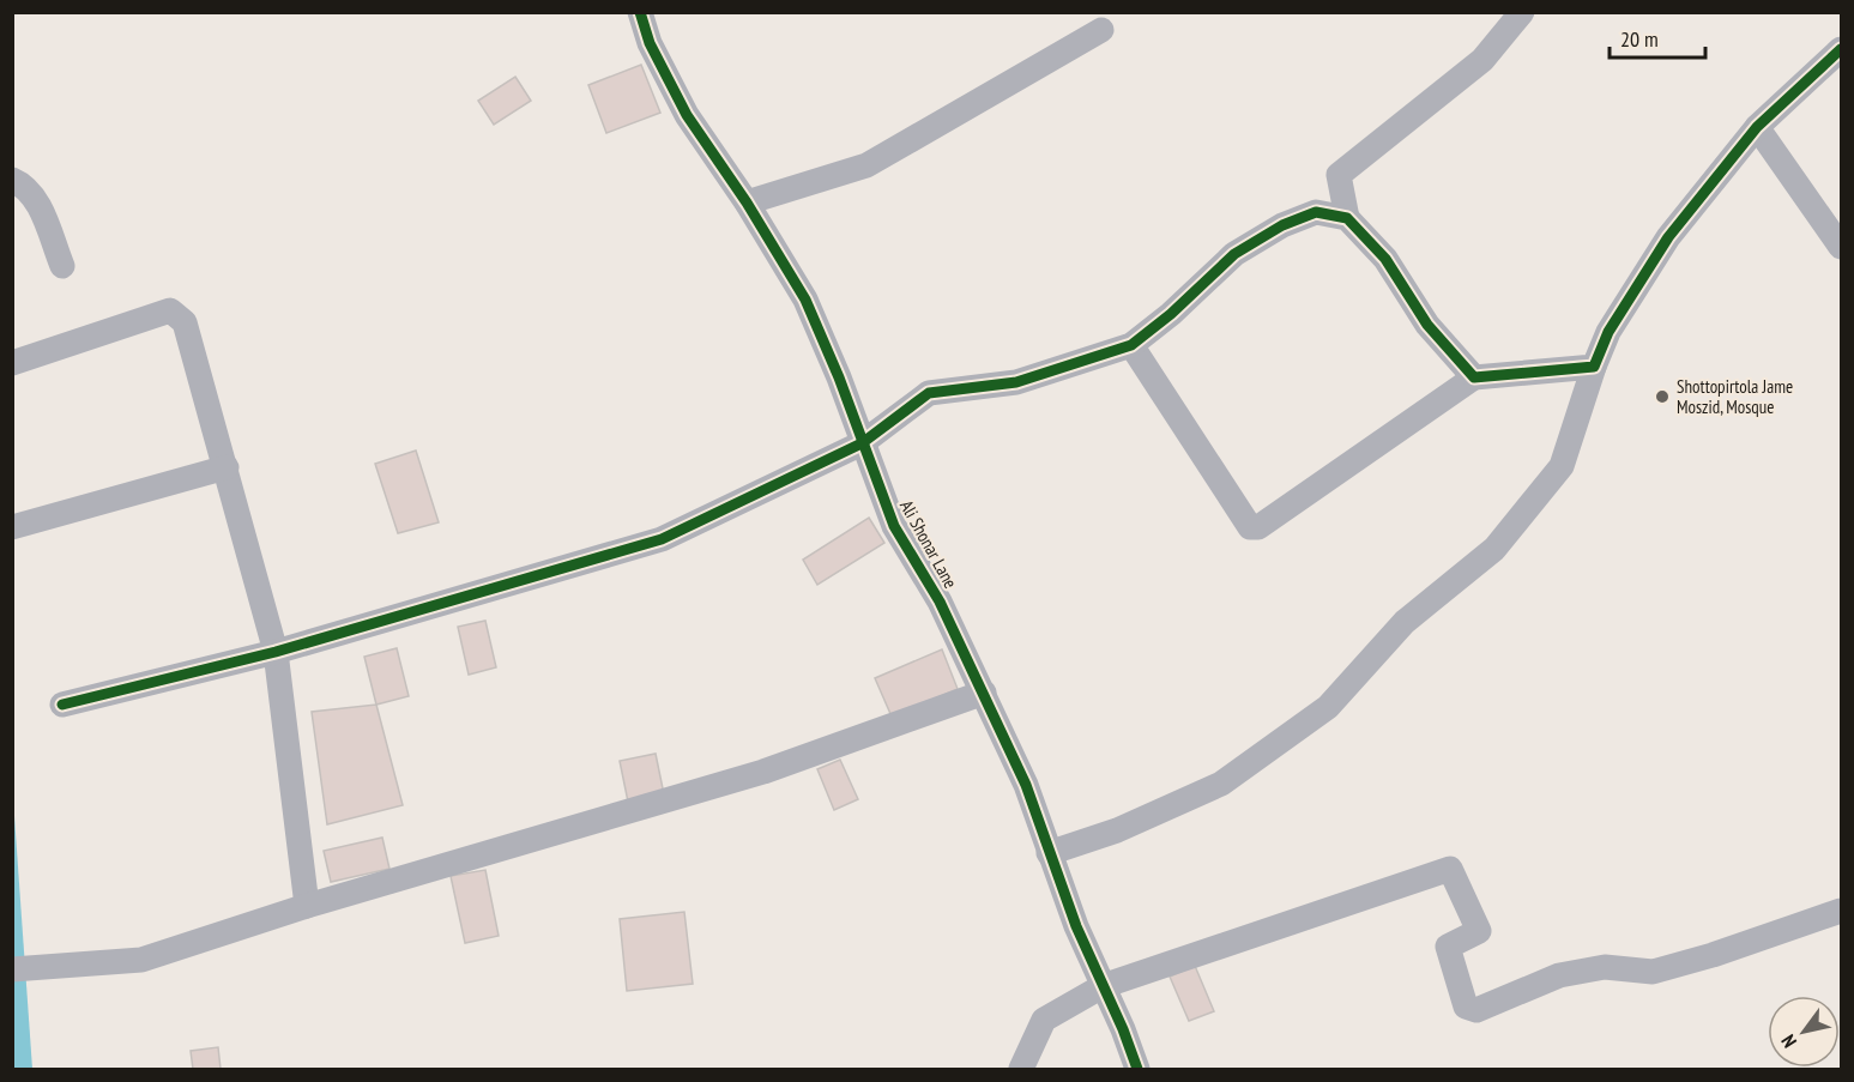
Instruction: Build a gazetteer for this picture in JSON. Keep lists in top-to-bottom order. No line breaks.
{"streets":{"street":["Ali Shonar Lane"]},"places":["Shottopirtola Jame Moszid, Mosque"],"scale_bar":"20 m","north":"bottom left"}
